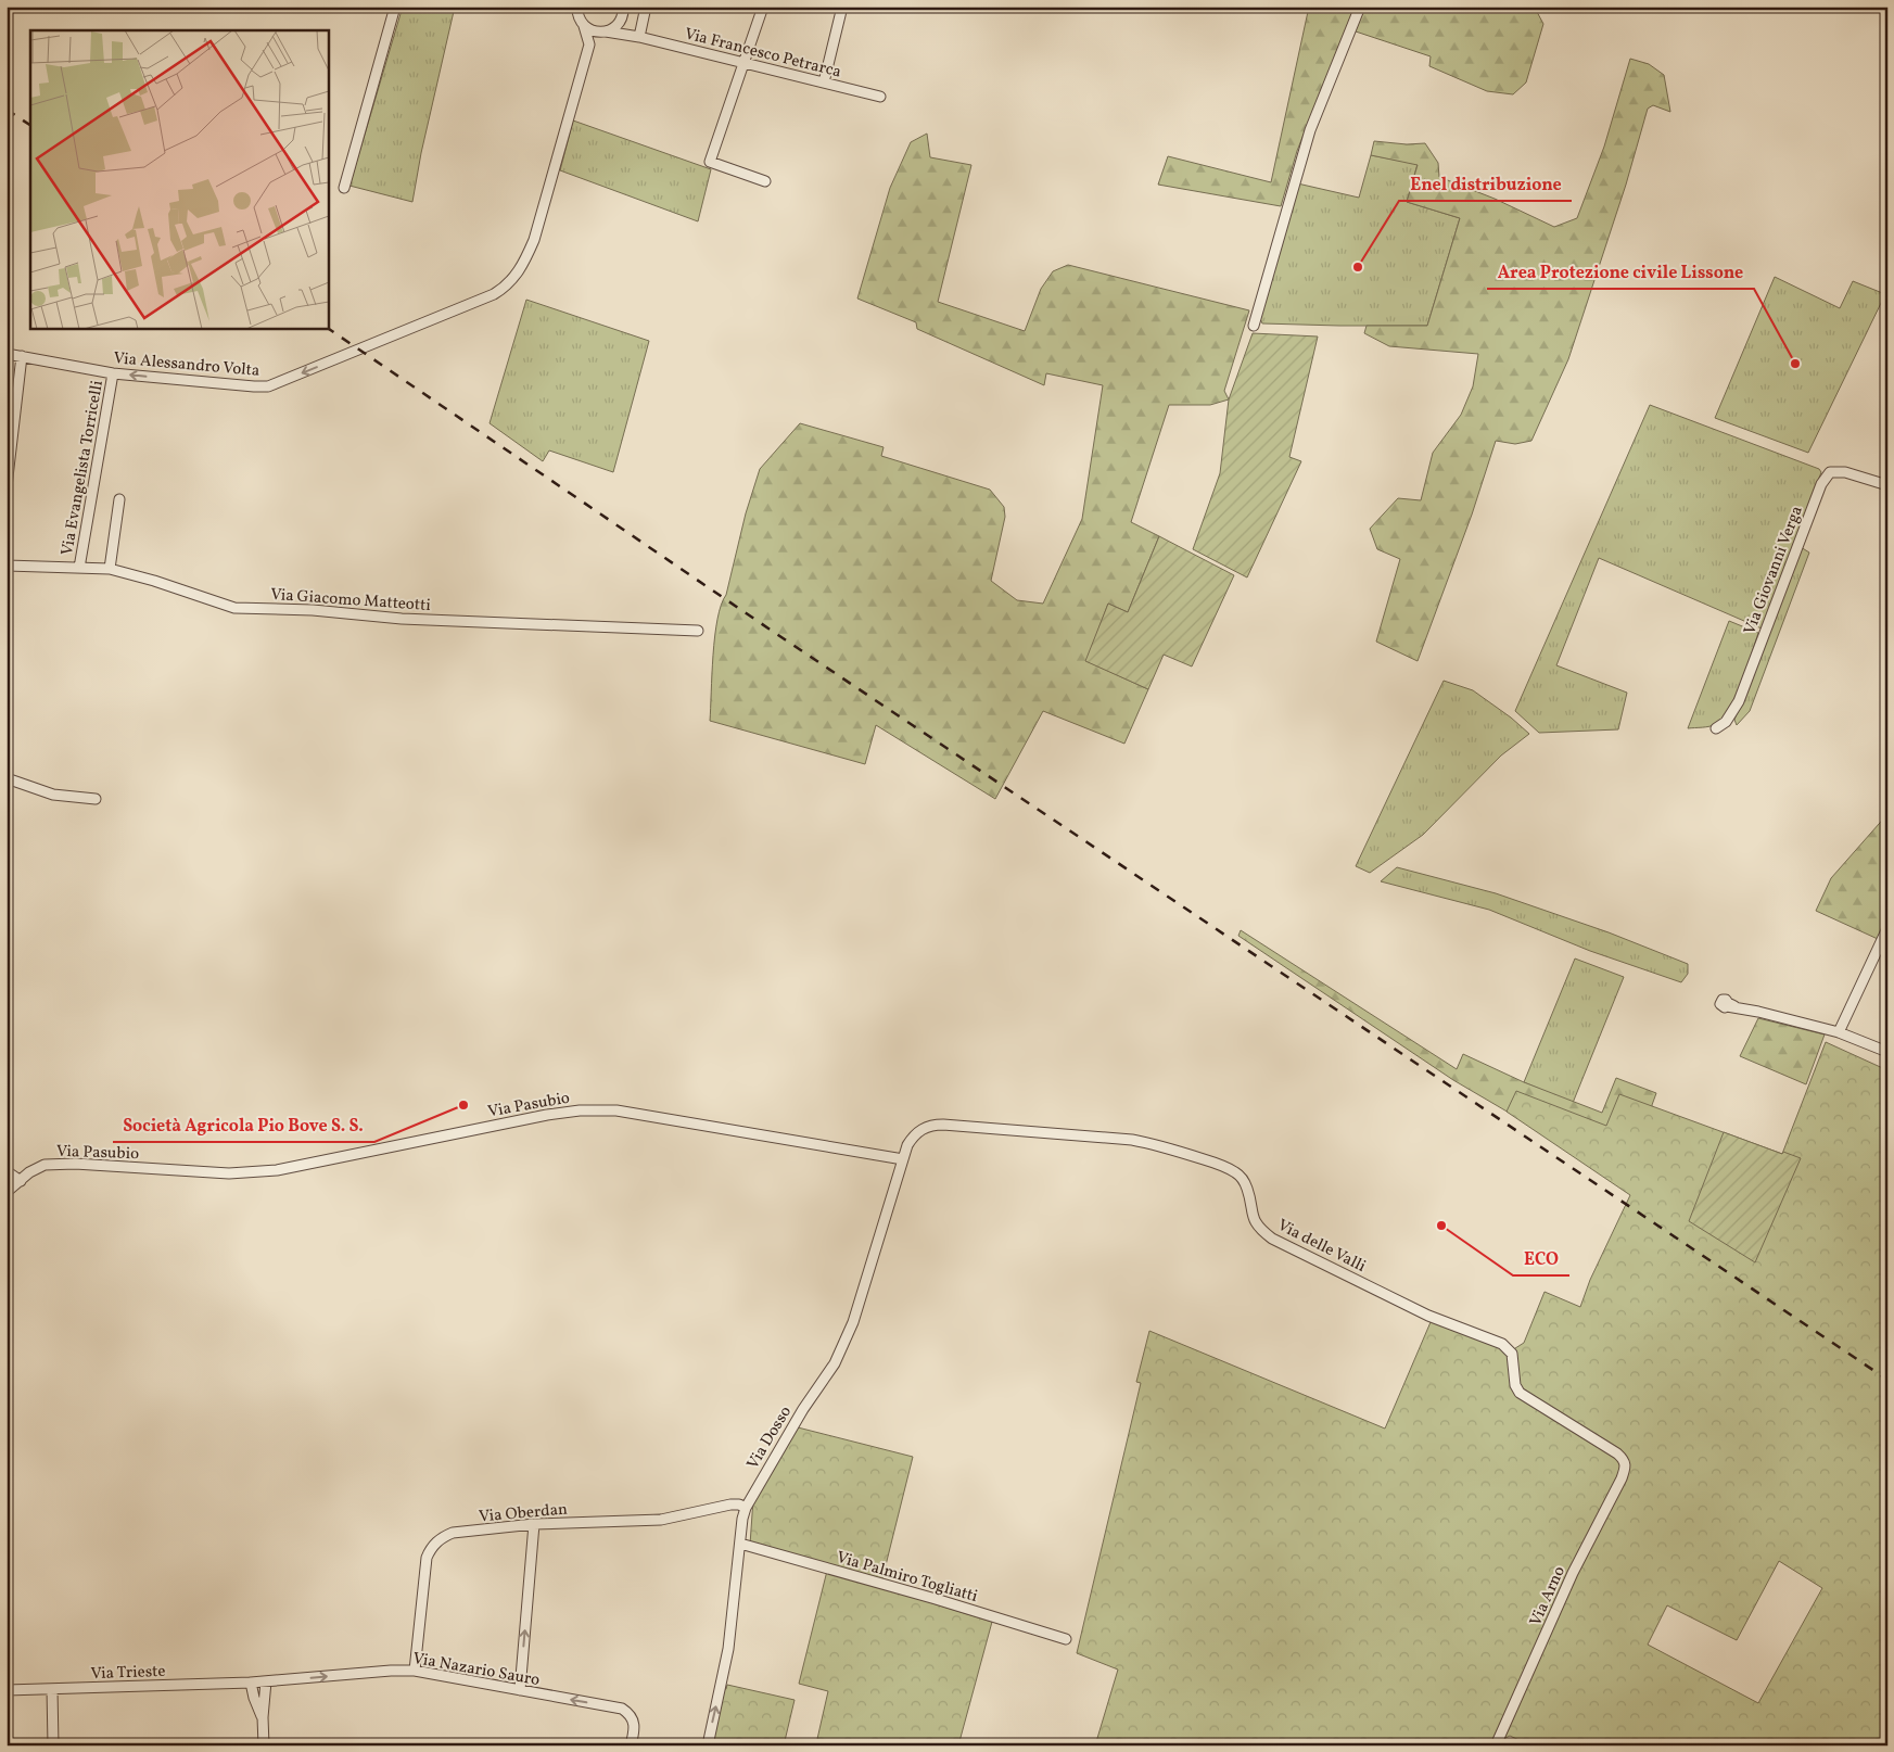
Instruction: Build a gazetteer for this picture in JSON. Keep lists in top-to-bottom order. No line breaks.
{"streets":{"street":["Via Francesco Petrarca","Via Alessandro Volta","Via Evangelista Torricelli","Via Giovanni Verga","Via Giacomo Matteotti","Via Pasubio","Via delle Valli","Via Dosso","Via Oberdan","Via Palmiro Togliatti","Via Arno","Via Nazario Sauro","Via Trieste"]},"crossings":[["Via Alessandro Volta","Via Evangelista Torricelli"],["Via Evangelista Torricelli","Via Giacomo Matteotti"],["Via Pasubio","Via delle Valli"],["Via Pasubio","Via Dosso"],["Via delle Valli","Via Dosso"],["Via delle Valli","Via Arno"],["Via Dosso","Via Oberdan"],["Via Dosso","Via Palmiro Togliatti"],["Via Oberdan","Via Nazario Sauro"],["Via Nazario Sauro","Via Trieste"]],"one_way":["Via Alessandro Volta"],"places":["Enel distribuzione","Area Protezione civile Lissone","Società Agricola Pio Bove S. S.","ECO"]}
